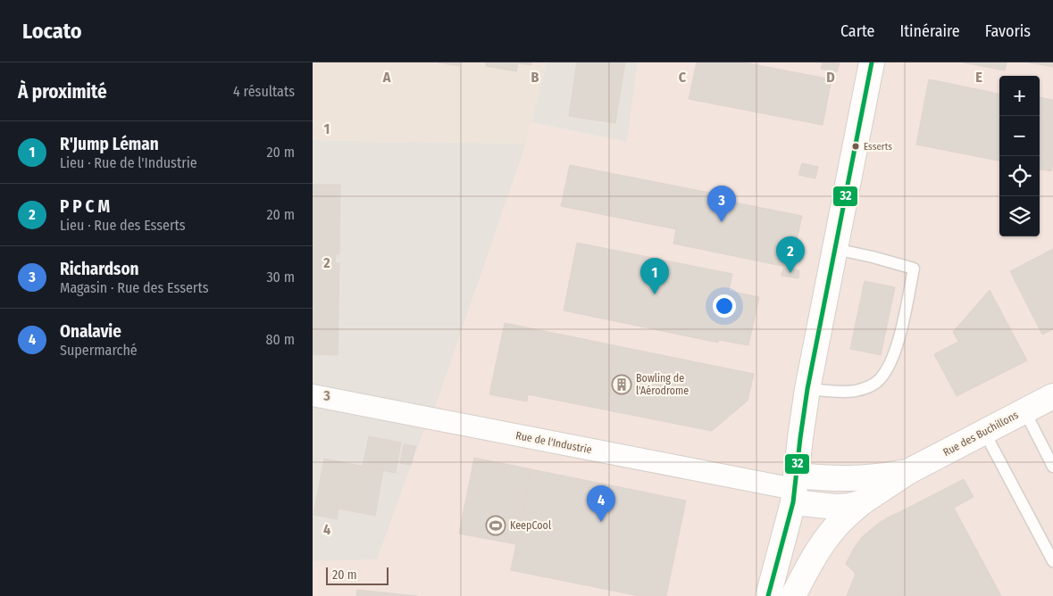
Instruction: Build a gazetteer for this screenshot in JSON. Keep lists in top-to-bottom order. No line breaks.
{"streets":{"street":["Rue des Buchillons","Rue de l'Industrie"]},"crossings":[["Rue des Buchillons","Rue de l'Industrie"]],"places":{"other":["Esserts"],"building":["Bowling de l'Aérodrome"],"sports":["KeepCool"]},"lines":["transit line 32"],"scale_bar":"20 m","page":{"header":"Locato","nav":["Carte","Itinéraire","Favoris"],"heading":["À proximité","4 résultats"],"map_buttons":["+","−"],"list":[{"mark":"1","name":"R'Jump Léman","note":"Lieu · Rue de l'Industrie","value":"20 m"},{"mark":"2","name":"P P C M","note":"Lieu · Rue des Esserts","value":"20 m"},{"mark":"3","name":"Richardson","note":"Magasin · Rue des Esserts","value":"30 m"},{"mark":"4","name":"Onalavie","note":"Supermarché","value":"80 m"}],"pins":["3","2","1","4"],"scale":"20 m"},"grid":{"columns":["A","B","C","D","E"],"rows":["1","2","3","4"]}}
